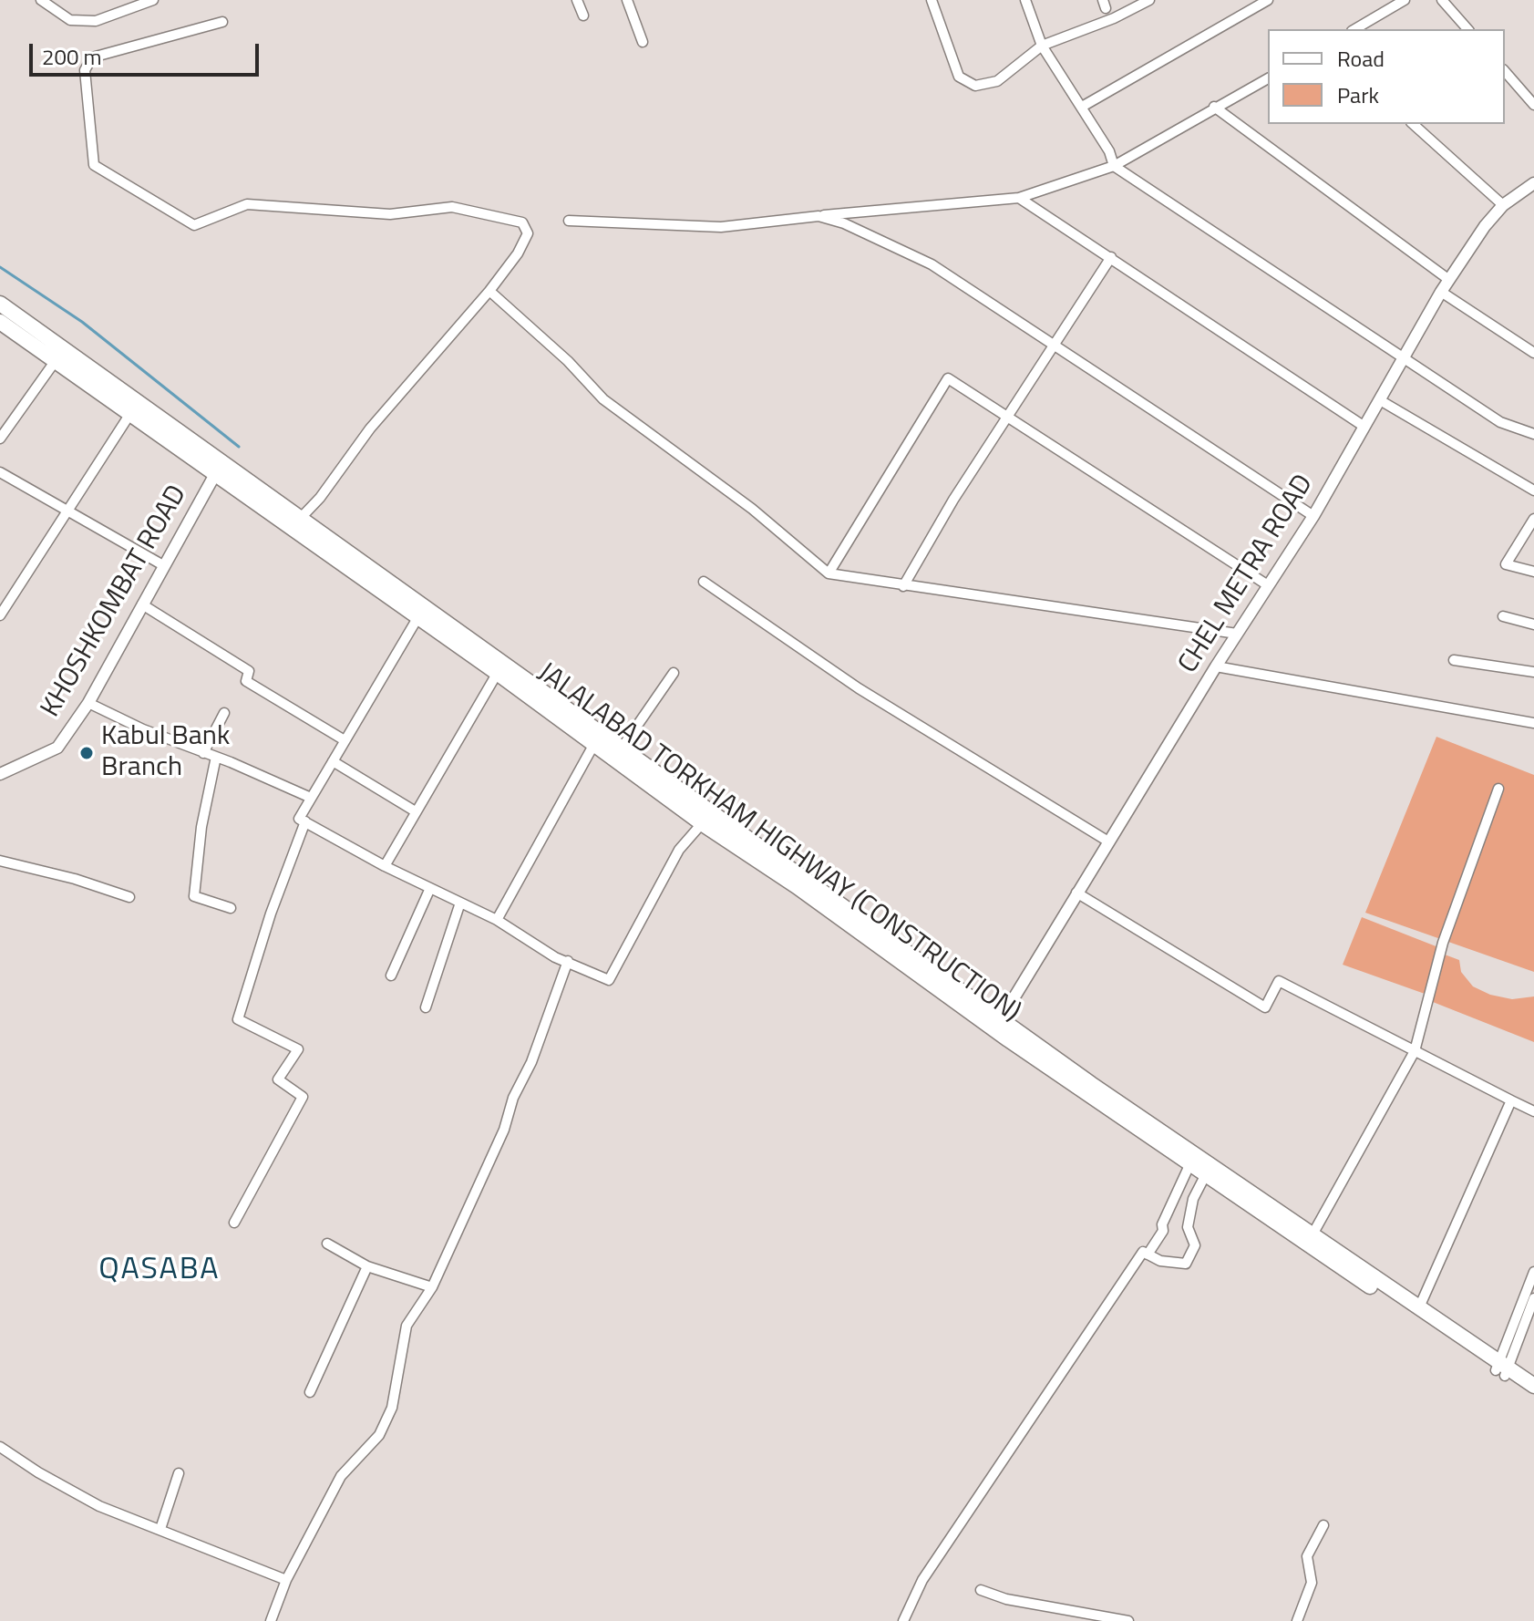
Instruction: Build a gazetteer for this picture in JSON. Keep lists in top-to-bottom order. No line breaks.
{"streets":{"highway":["JALALABAD TORKHAM HIGHWAY (CONSTRUCTION)"],"street":["CHEL METRA ROAD","KHOSHKOMBAT ROAD"]},"crossings":[["KHOSHKOMBAT ROAD","JALALABAD TORKHAM HIGHWAY (CONSTRUCTION)"]],"districts":["QASABA"],"places":["Kabul Bank Branch"],"legend":["Road","Park"],"scale_bar":"200 m"}
